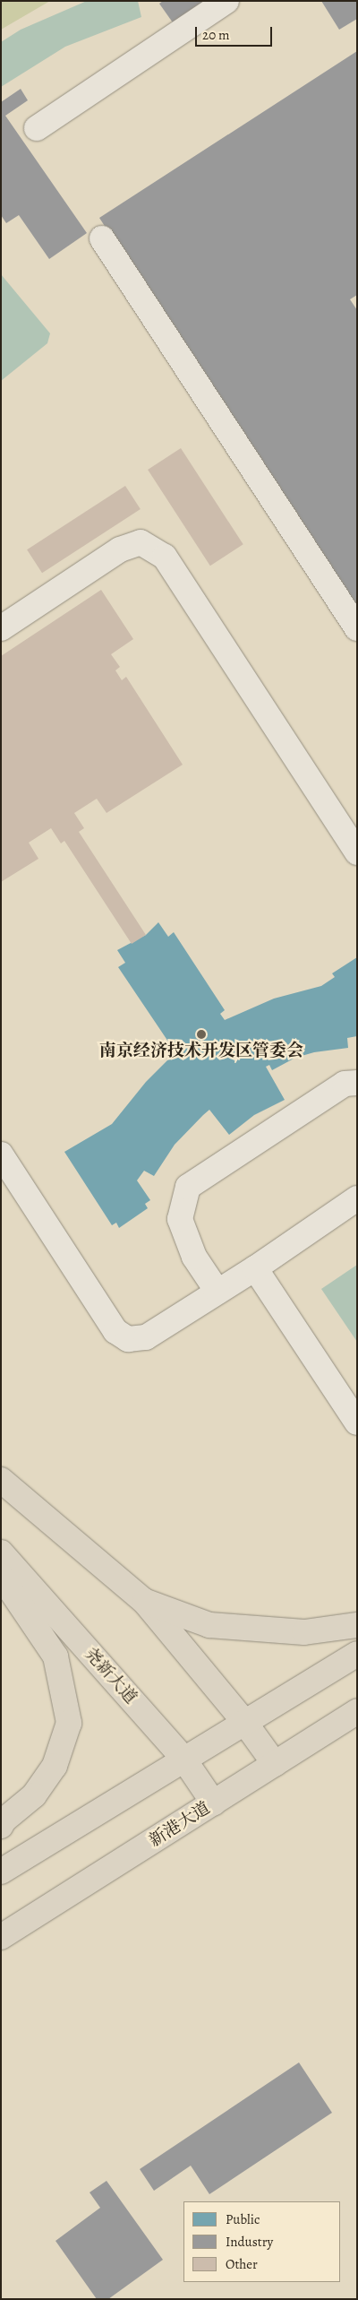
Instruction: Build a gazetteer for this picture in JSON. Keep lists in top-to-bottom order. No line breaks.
{"streets":{"main road":["尧新大道","新港大道"]},"crossings":[["尧新大道","新港大道"]],"places":["南京经济技术开发区管委会"],"legend":["Public","Industry","Other"],"scale_bar":"20 m"}
